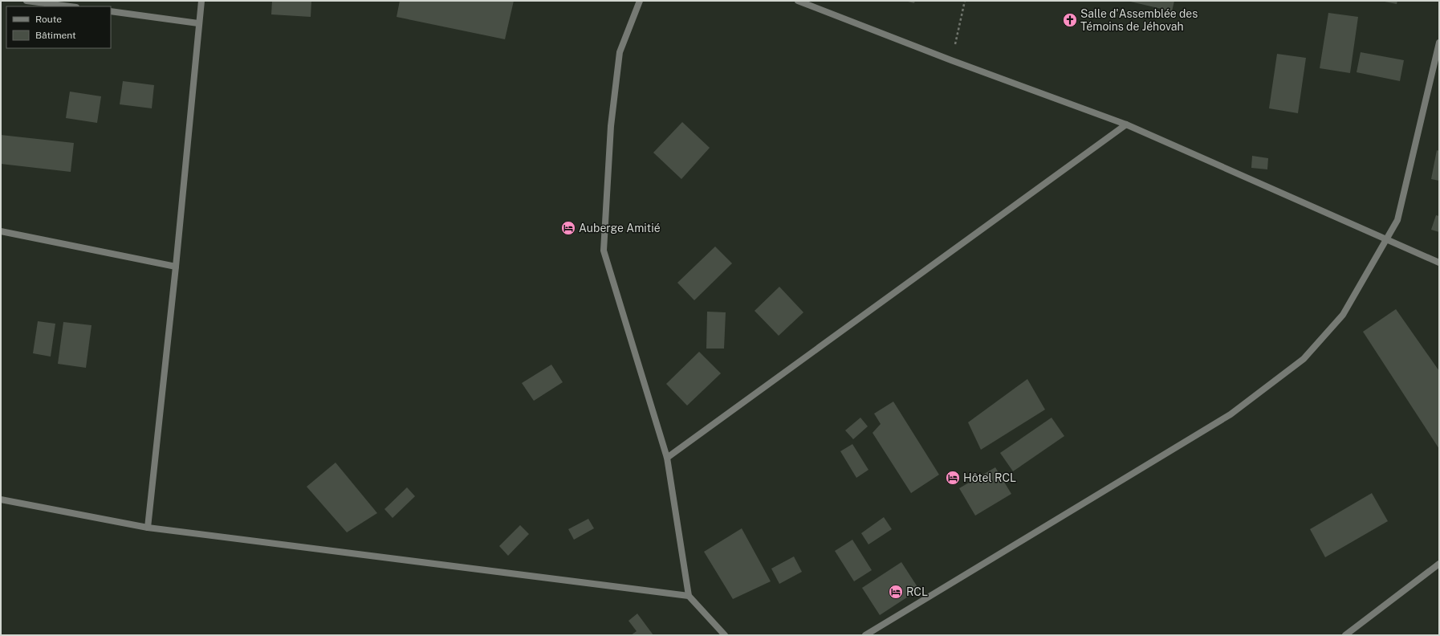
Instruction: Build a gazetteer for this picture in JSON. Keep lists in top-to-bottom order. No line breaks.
{"places":{"church":["Salle d'Assemblée des Témoins de Jéhovah"],"hotel":["Auberge Amitié","Hôtel RCL","RCL"]},"legend":["Route","Bâtiment"]}
